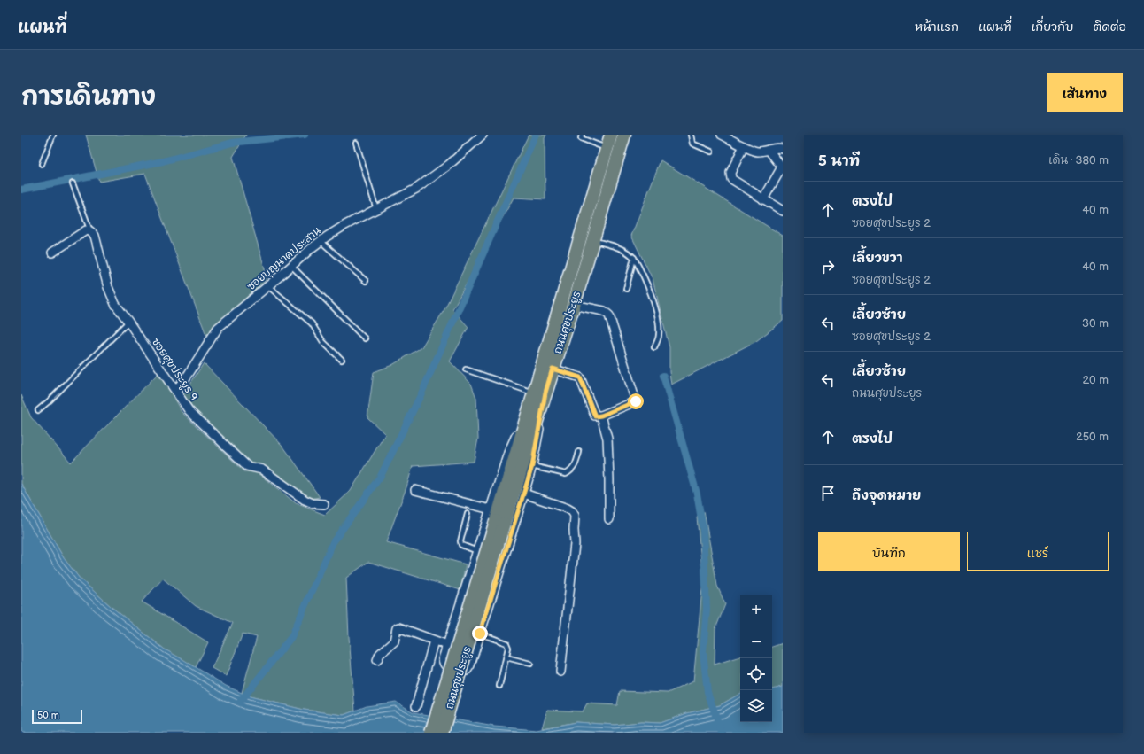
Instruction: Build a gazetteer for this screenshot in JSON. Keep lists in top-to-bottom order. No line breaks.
{"streets":{"main road":["ถนนศุขประยูร"],"street":["ซอยบุญนาคประสาน","ซอยศุขประยูร 9"]},"crossings":[["ซอยบุญนาคประสาน","ซอยศุขประยูร 9"]],"scale_bar":"50 m","page":{"header":"แผนที่","nav":["หน้าแรก","แผนที่","เกี่ยวกับ","ติดต่อ"],"title":"การเดินทาง","buttons":["เส้นทาง",["บันทึก","แชร์"]],"heading":["5 นาที","เดิน · 380 m"],"list":[["ตรงไป","ซอยศุขประยูร 2","40 m"],["เลี้ยวขวา","ซอยศุขประยูร 2","40 m"],["เลี้ยวซ้าย","ซอยศุขประยูร 2","30 m"],["เลี้ยวซ้าย","ถนนศุขประยูร","20 m"],["ตรงไป","250 m"],"ถึงจุดหมาย"],"map_buttons":["+","−"],"scale":"50 m"}}
